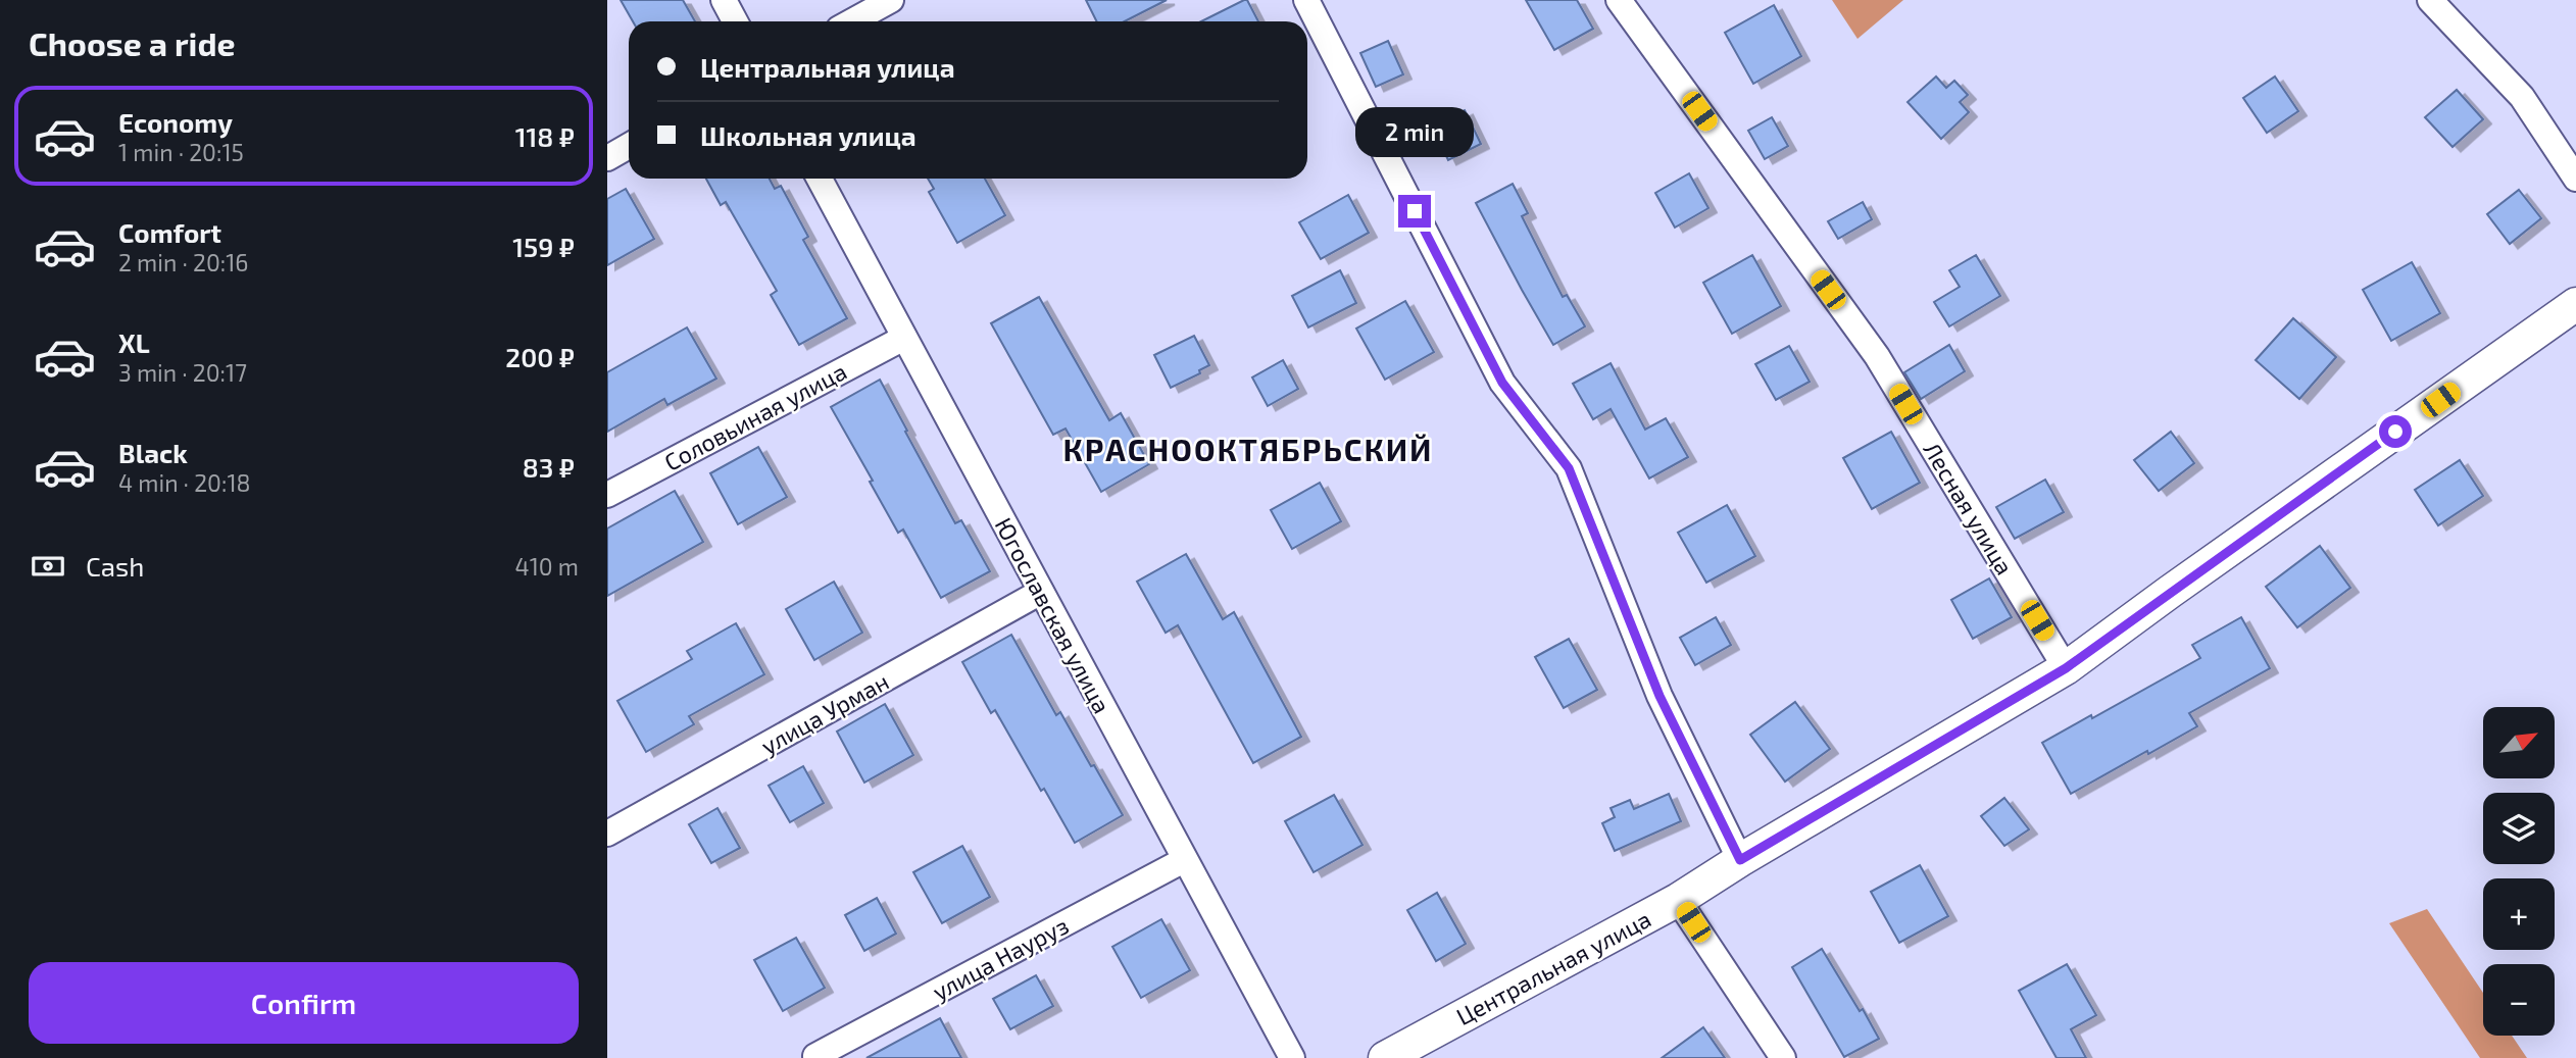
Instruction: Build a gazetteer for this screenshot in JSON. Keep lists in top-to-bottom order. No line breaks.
{"streets":{"street":["Соловьиная улица","Лесная улица","Югославская улица","улица Урман","улица Науруз","Центральная улица"]},"crossings":[["Соловьиная улица","Югославская улица"],["Лесная улица","Центральная улица"],["Югославская улица","улица Урман"],["Югославская улица","улица Науруз"]],"districts":["КРАСНООКТЯБРЬСКИЙ"],"north":"top right","page":{"heading":"Choose a ride","banner":["Центральная улица","Школьная улица"],"list":[{"name":"Economy","note":"1 min · 20:15","value":"118 ₽"},{"name":"Comfort","note":"2 min · 20:16","value":"159 ₽"},{"name":"XL","note":"3 min · 20:17","value":"200 ₽"},{"name":"Black","note":"4 min · 20:18","value":"83 ₽"}],"bubble":"2 min","pay":["Cash","410 m"],"map_buttons":["+","−"],"buttons":"Confirm"}}
